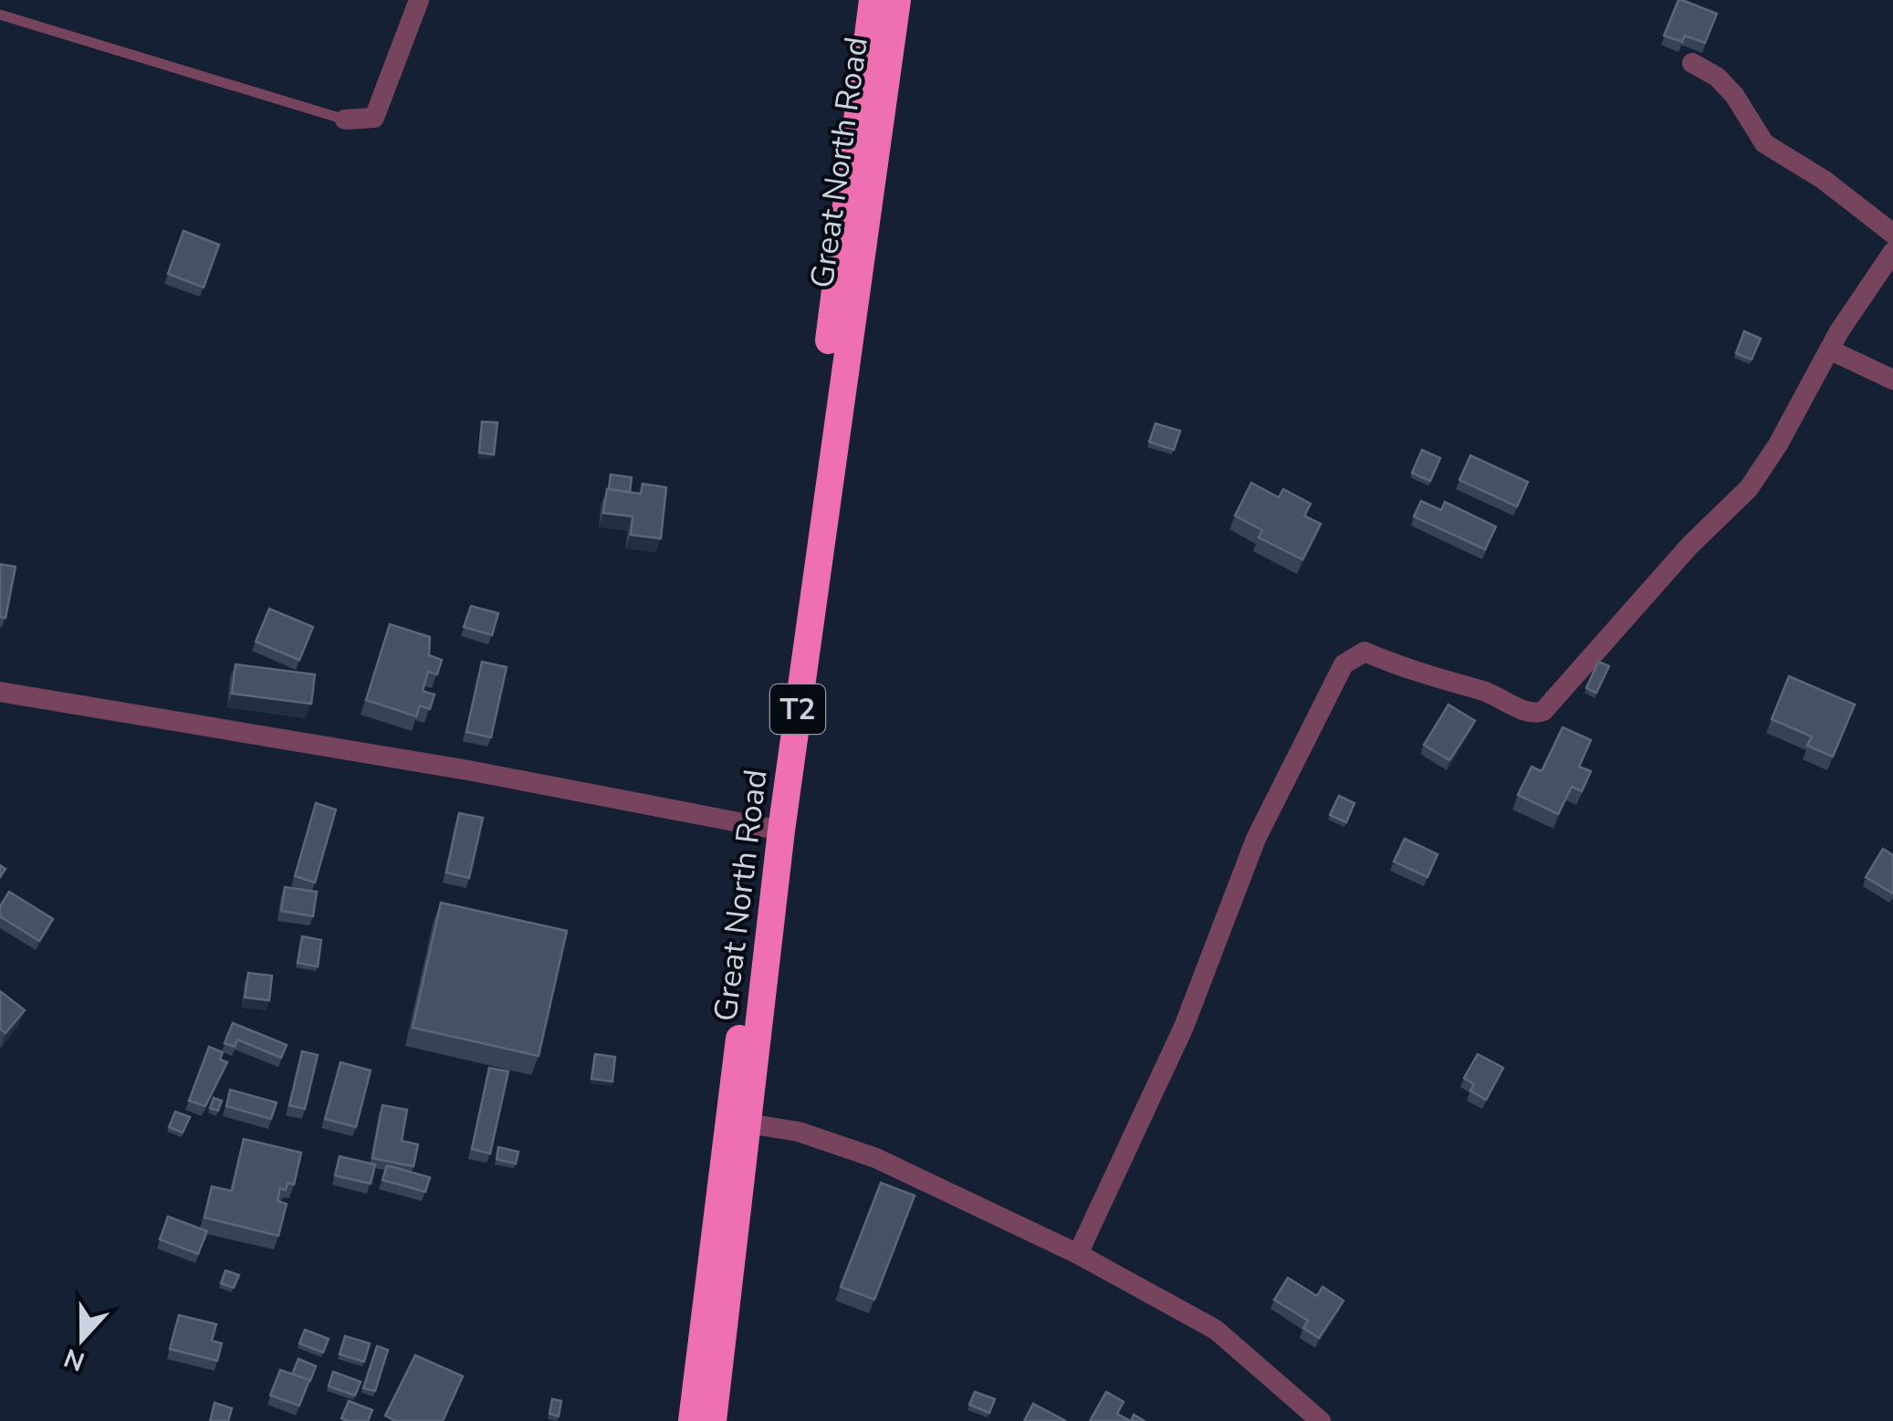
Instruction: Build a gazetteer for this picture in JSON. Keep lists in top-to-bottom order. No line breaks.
{"streets":{"highway":["Great North Road","T2"]},"north":"bottom"}
